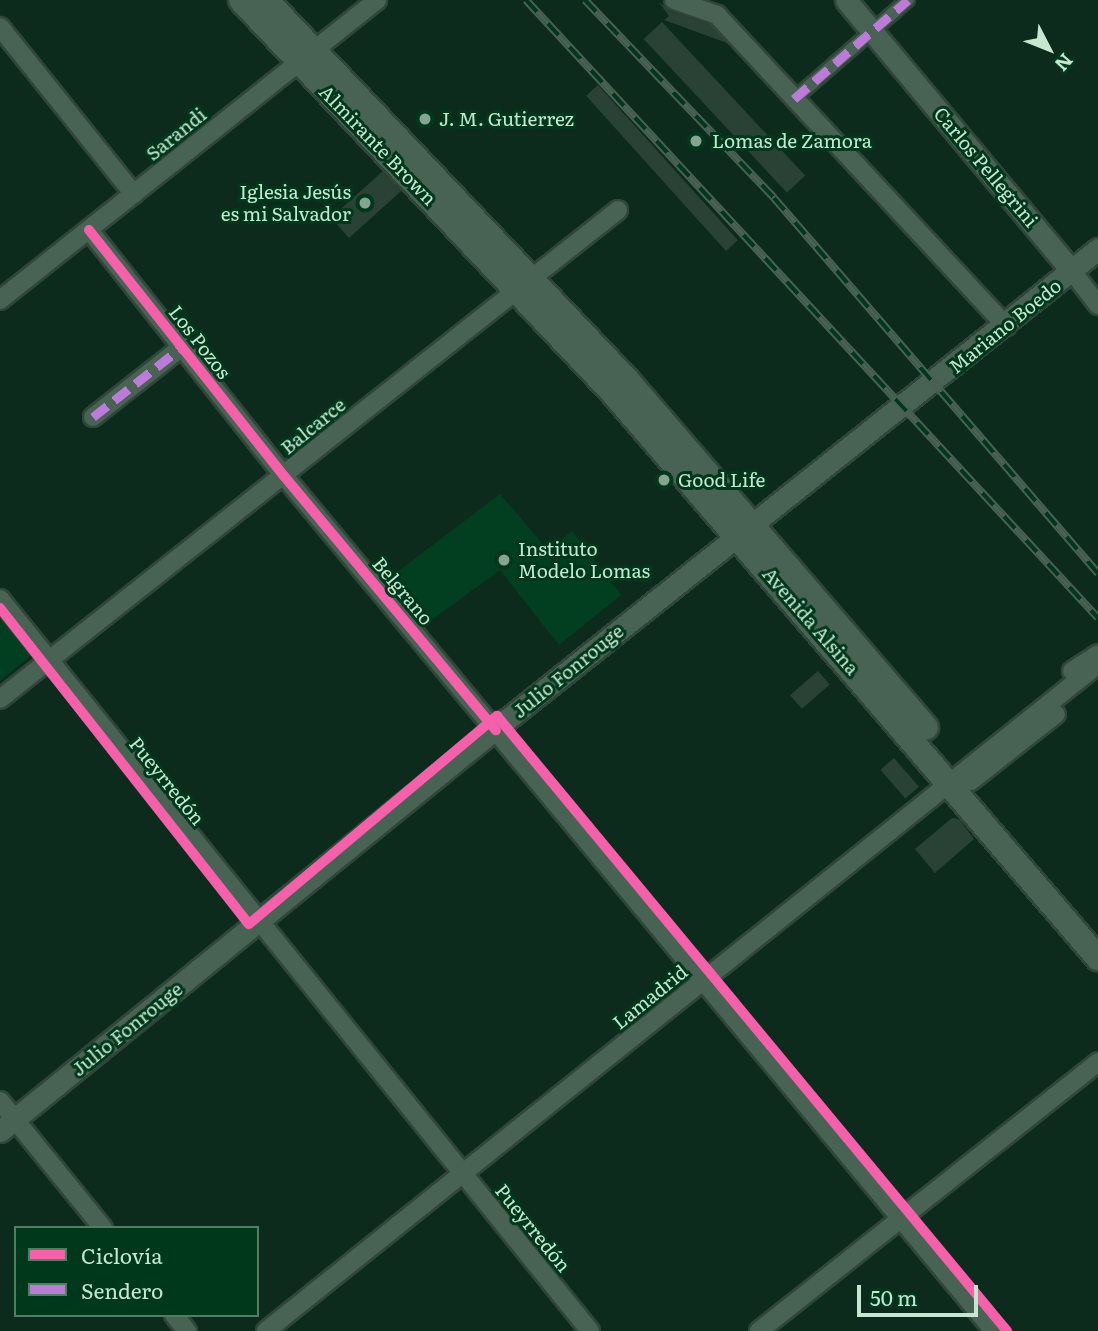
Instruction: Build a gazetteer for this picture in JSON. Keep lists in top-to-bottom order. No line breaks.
{"streets":{"main road":["Almirante Brown","Avenida Alsina"],"street":["Sarandi","Carlos Pellegrini","Mariano Boedo","Los Pozos","Balcarce","Belgrano","Julio Fonrouge","Pueyrredón","Lamadrid"]},"crossings":[["Sarandi","Almirante Brown"],["Sarandi","Los Pozos"],["Almirante Brown","Balcarce"],["Almirante Brown","Avenida Alsina"],["Carlos Pellegrini","Mariano Boedo"],["Mariano Boedo","Julio Fonrouge"],["Los Pozos","Balcarce"],["Los Pozos","Belgrano"],["Balcarce","Belgrano"],["Balcarce","Avenida Alsina"],["Balcarce","Pueyrredón"],["Belgrano","Julio Fonrouge"],["Belgrano","Lamadrid"],["Avenida Alsina","Julio Fonrouge"],["Avenida Alsina","Lamadrid"],["Julio Fonrouge","Pueyrredón"],["Pueyrredón","Lamadrid"]],"places":["J. M. Gutierrez","Lomas de Zamora","Iglesia Jesús es mi Salvador","Good Life","Instituto Modelo Lomas"],"legend":["Ciclovía","Sendero"],"scale_bar":"50 m","north":"bottom right"}
